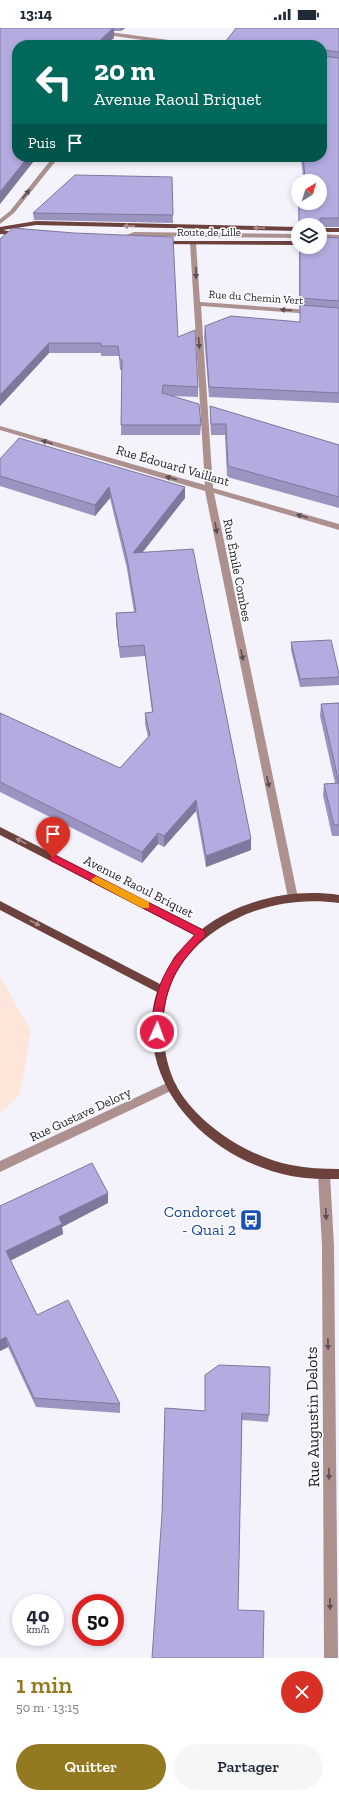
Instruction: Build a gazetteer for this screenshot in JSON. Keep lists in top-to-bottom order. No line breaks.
{"streets":{"main road":["Route de Lille","Avenue Raoul Briquet"],"street":["Rue du Chemin Vert","Rue Édouard Vaillant","Rue Émile Combes","Rue Gustave Delory","Rue Augustin Delots"]},"crossings":[["Route de Lille","Rue Émile Combes"],["Rue du Chemin Vert","Rue Émile Combes"],["Rue Édouard Vaillant","Rue Émile Combes"]],"one_way":["Rue Édouard Vaillant","Rue Émile Combes","Rue Augustin Delots"],"places":{"bus stop":["Condorcet - Quai 2"]},"north":"top right","page":{"status":"13:14","turn":["20 m","Avenue Raoul Briquet"],"then":"Puis","speed":"40 km/h","limit":"50","heading":["1 min","50 m · 13:15"],"buttons":["Quitter","Partager"]}}
